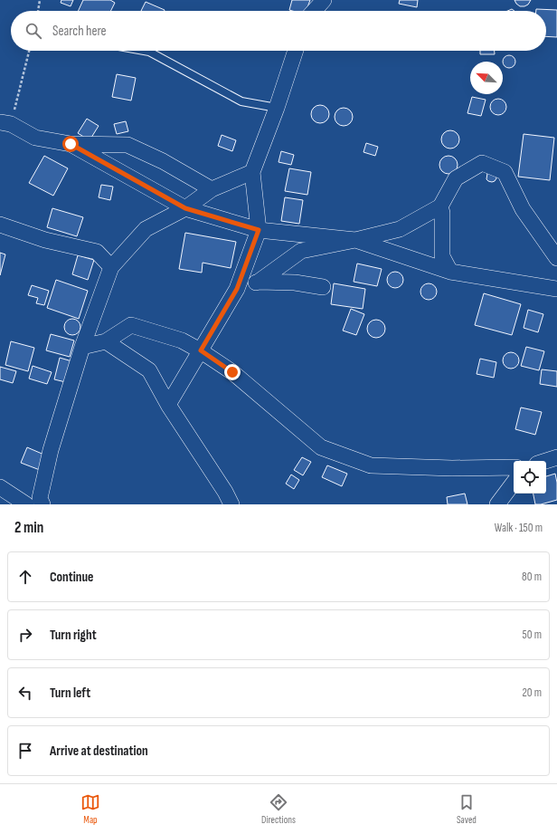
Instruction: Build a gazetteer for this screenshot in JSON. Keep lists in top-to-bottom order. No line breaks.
{"north":"top left","page":{"search":"Search here","heading":["2 min","Walk · 150 m"],"list":[["Continue","80 m"],["Turn right","50 m"],["Turn left","20 m"],"Arrive at destination"],"nav":["Map","Directions","Saved"]}}
